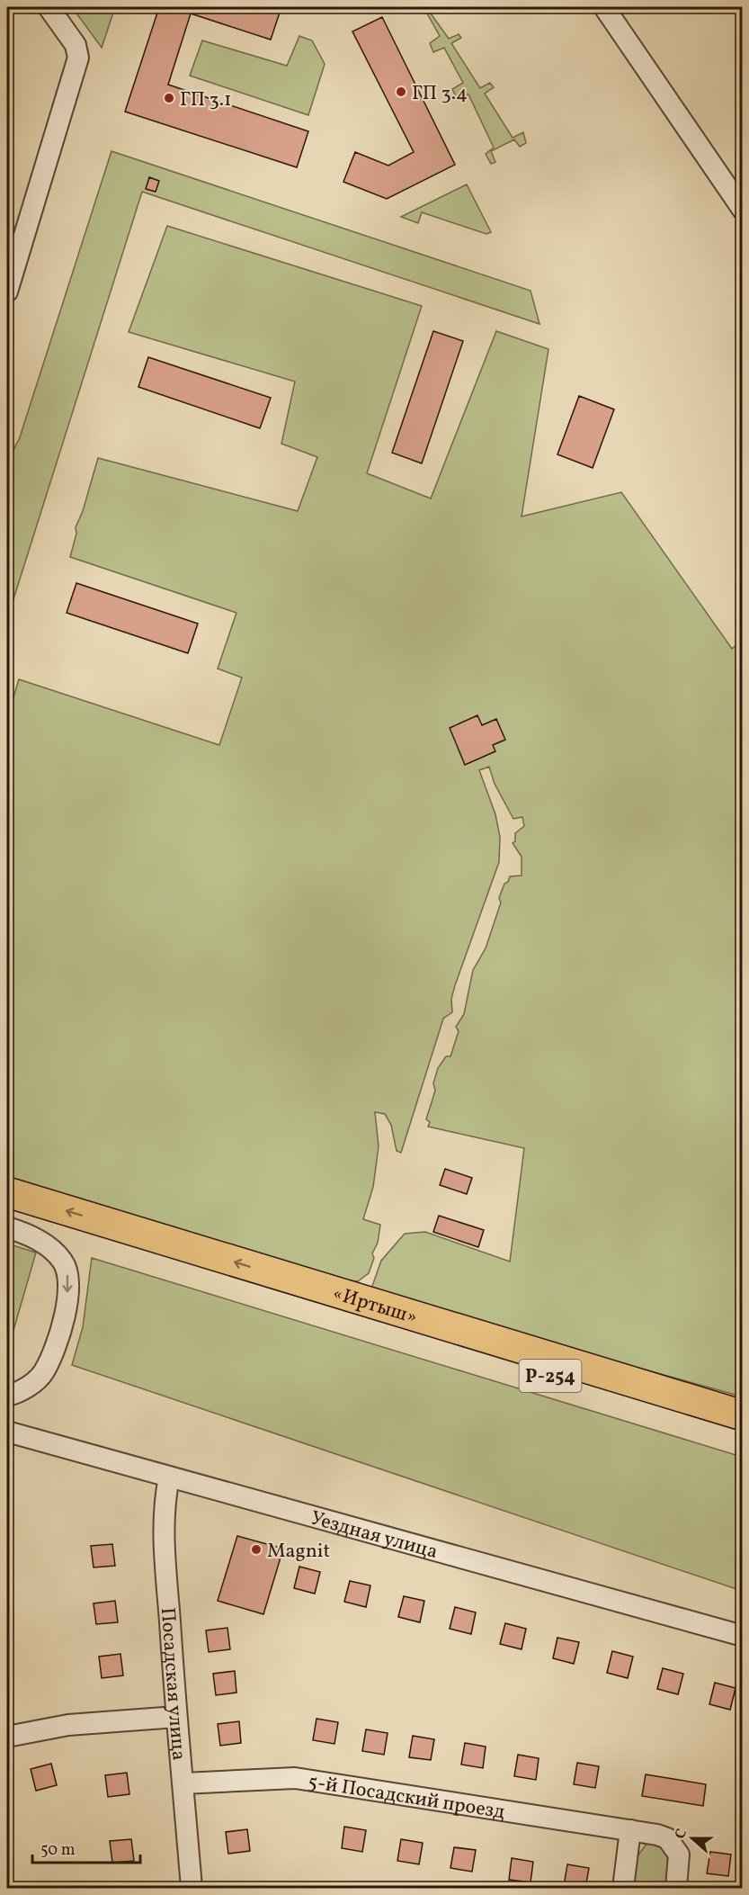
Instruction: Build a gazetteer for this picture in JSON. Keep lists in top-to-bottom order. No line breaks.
{"streets":{"highway":["«Иртыш»","Р-254"],"street":["Уездная улица","Посадская улица","5-й Посадский проезд"]},"crossings":[["Уездная улица","Посадская улица"],["Посадская улица","5-й Посадский проезд"]],"places":["ГП 3.4","ГП 3.1","Magnit"],"scale_bar":"50 m","north":"left"}
